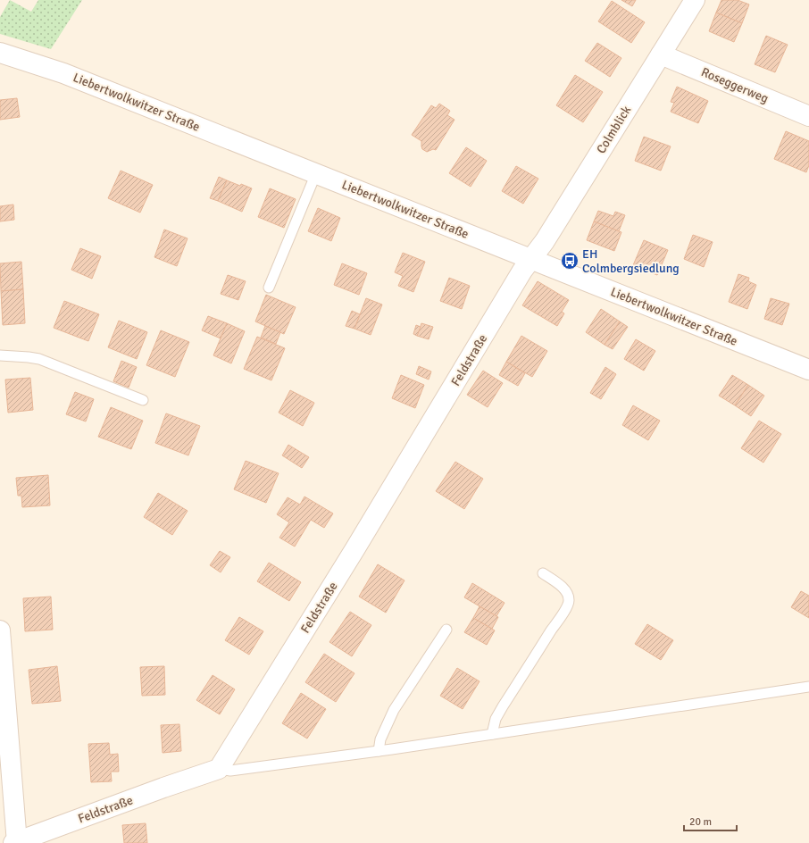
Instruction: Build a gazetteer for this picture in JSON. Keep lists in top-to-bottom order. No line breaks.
{"streets":{"street":["Roseggerweg","Liebertwolkwitzer Straße","Colmblick","Feldstraße"]},"crossings":[["Roseggerweg","Colmblick"],["Liebertwolkwitzer Straße","Colmblick"],["Liebertwolkwitzer Straße","Feldstraße"],["Colmblick","Feldstraße"]],"places":{"bus stop":["EH Colmbergsiedlung"]},"scale_bar":"20 m"}
